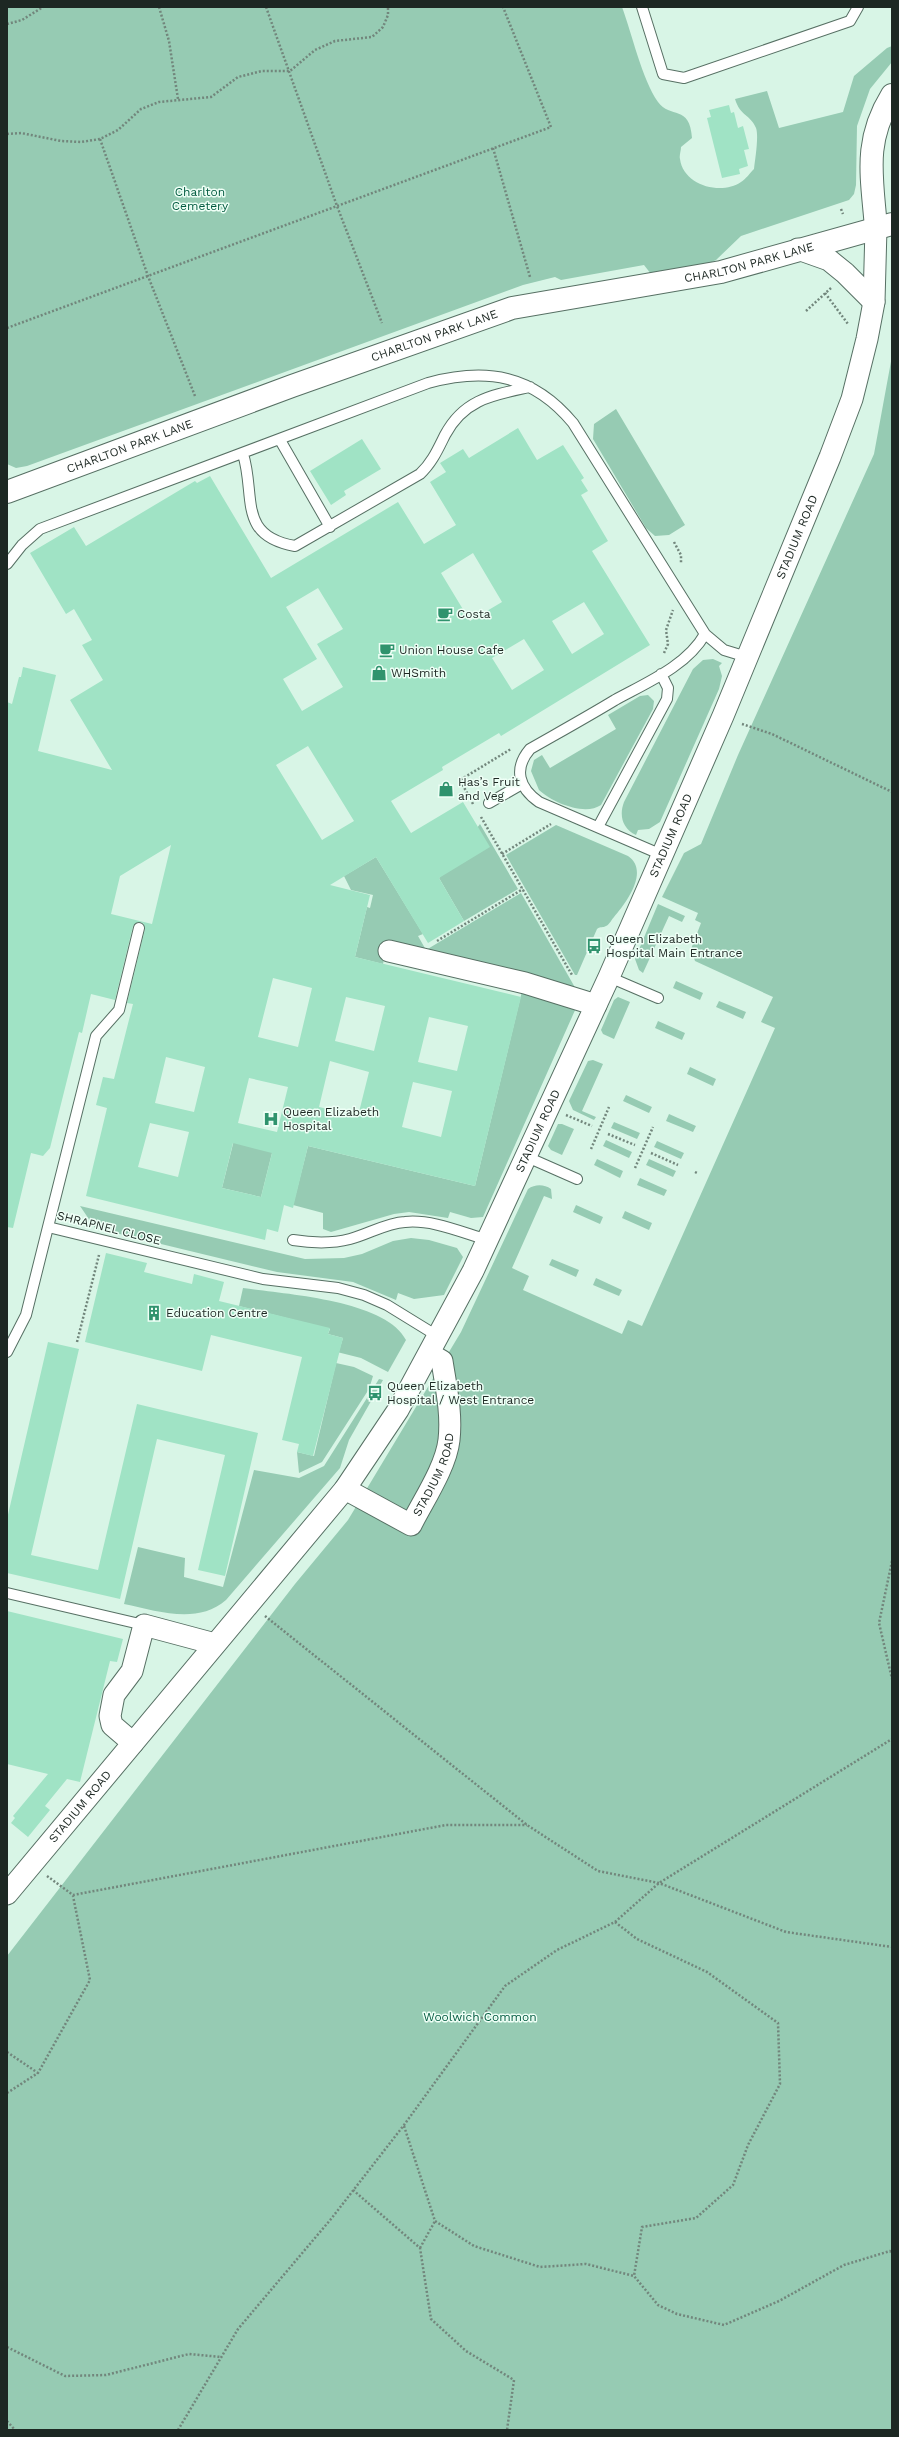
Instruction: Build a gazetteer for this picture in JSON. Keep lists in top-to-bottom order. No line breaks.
{"streets":{"street":["CHARLTON PARK LANE","STADIUM ROAD"],"lane":["SHRAPNEL CLOSE"]},"crossings":[["CHARLTON PARK LANE","STADIUM ROAD"],["STADIUM ROAD","SHRAPNEL CLOSE"]],"parks":["Charlton Cemetery","Woolwich Common"],"places":{"cafe":["Costa","Union House Cafe"],"shop":["WHSmith","Has’s Fruit and Veg"],"bus stop":["Queen Elizabeth Hospital Main Entrance","Queen Elizabeth Hospital / West Entrance"],"hospital":["Queen Elizabeth Hospital"],"building":["Education Centre"]}}
